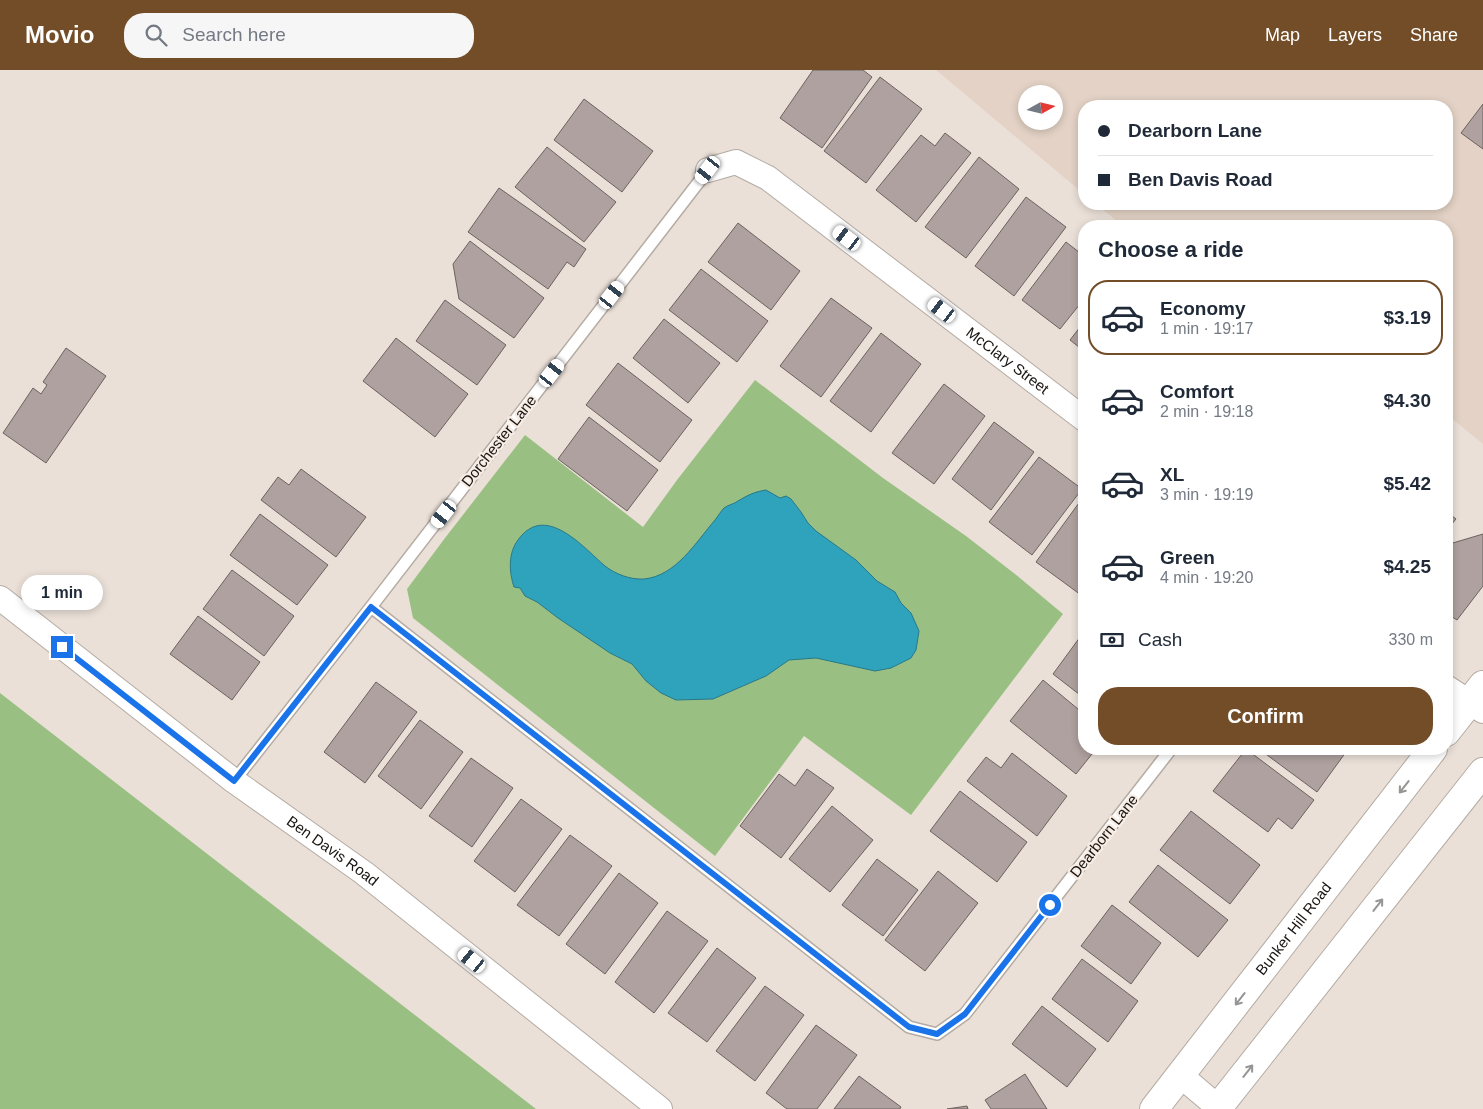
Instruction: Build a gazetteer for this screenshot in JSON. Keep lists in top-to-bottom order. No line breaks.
{"streets":{"main road":["Bunker Hill Road"],"street":["McClary Street","Ben Davis Road"],"lane":["Dorchester Lane","Dearborn Lane"]},"crossings":[["McClary Street","Dorchester Lane"],["Dorchester Lane","Dearborn Lane"],["Dorchester Lane","Ben Davis Road"]],"north":"right","page":{"header":"Movio","search":"Search here","nav":["Map","Layers","Share"],"banner":["Dearborn Lane","Ben Davis Road"],"heading":"Choose a ride","list":[{"name":"Economy","note":"1 min · 19:17","value":"$3.19"},{"name":"Comfort","note":"2 min · 19:18","value":"$4.30"},{"name":"XL","note":"3 min · 19:19","value":"$5.42"},{"name":"Green","note":"4 min · 19:20","value":"$4.25"}],"bubble":"1 min","pay":["Cash","330 m"],"buttons":"Confirm"}}
